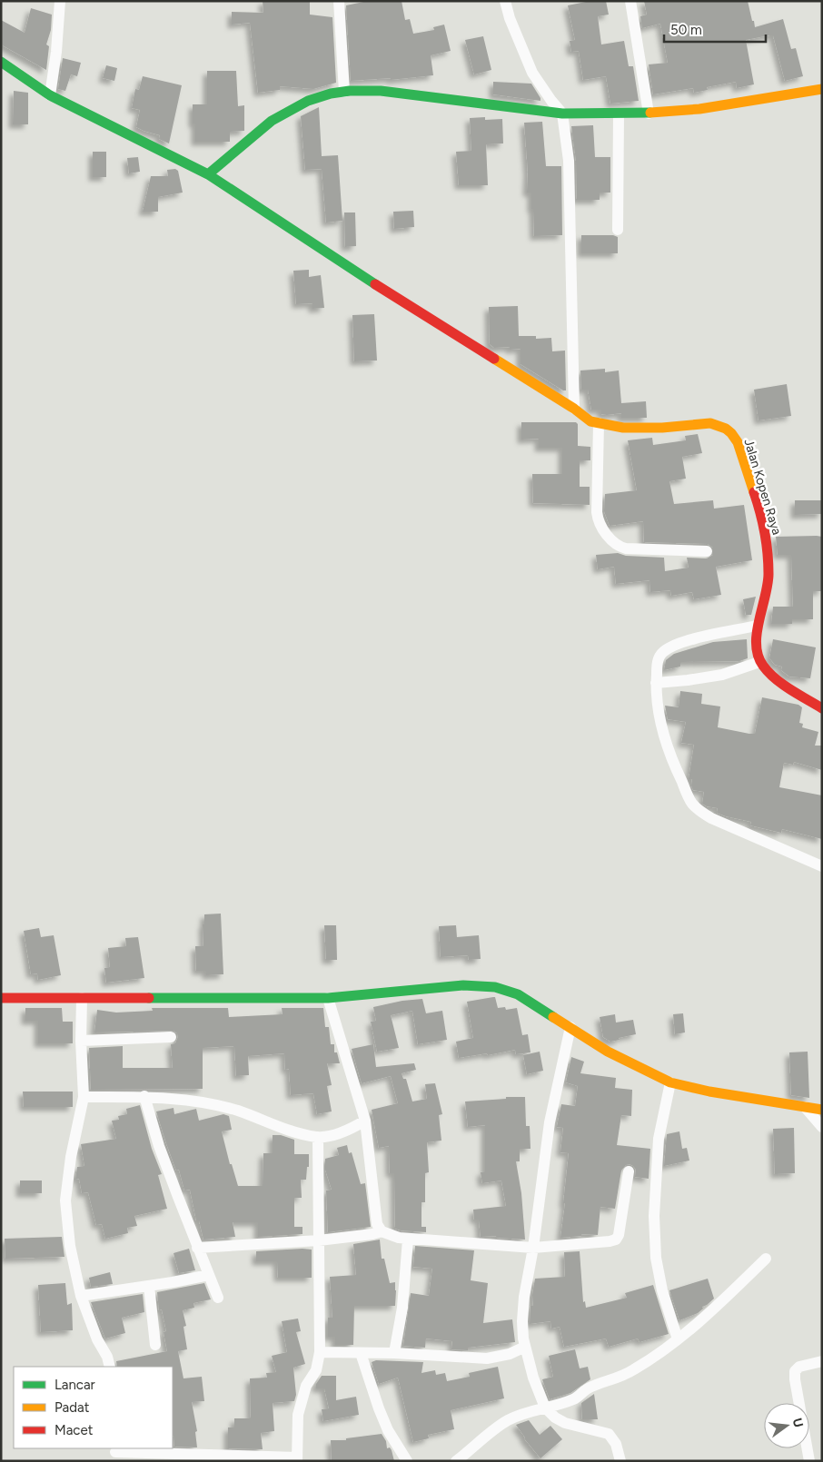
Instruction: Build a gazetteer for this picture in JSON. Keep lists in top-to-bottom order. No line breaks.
{"streets":{"street":["Jalan Kopen Raya"]},"legend":["Lancar","Padat","Macet"],"scale_bar":"50 m","north":"right"}
